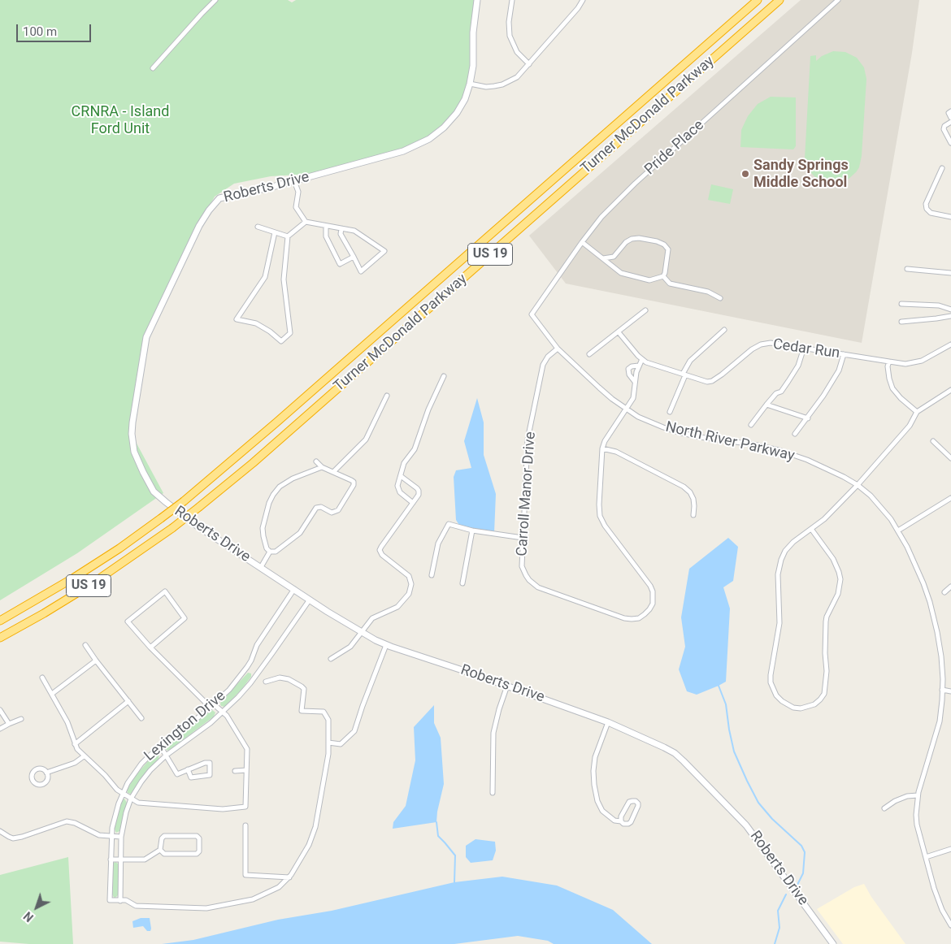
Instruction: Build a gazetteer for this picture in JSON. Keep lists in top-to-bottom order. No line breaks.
{"streets":{"highway":["Turner McDonald Parkway","US 19"],"street":["Pride Place","Roberts Drive","Cedar Run","North River Parkway","Carroll Manor Drive","Lexington Drive"]},"crossings":[["Pride Place","North River Parkway"],["Roberts Drive","Lexington Drive"],["North River Parkway","Carroll Manor Drive"]],"parks":["CRNRA - Island Ford Unit"],"places":["Sandy Springs Middle School"],"scale_bar":"100 m","north":"bottom left"}
